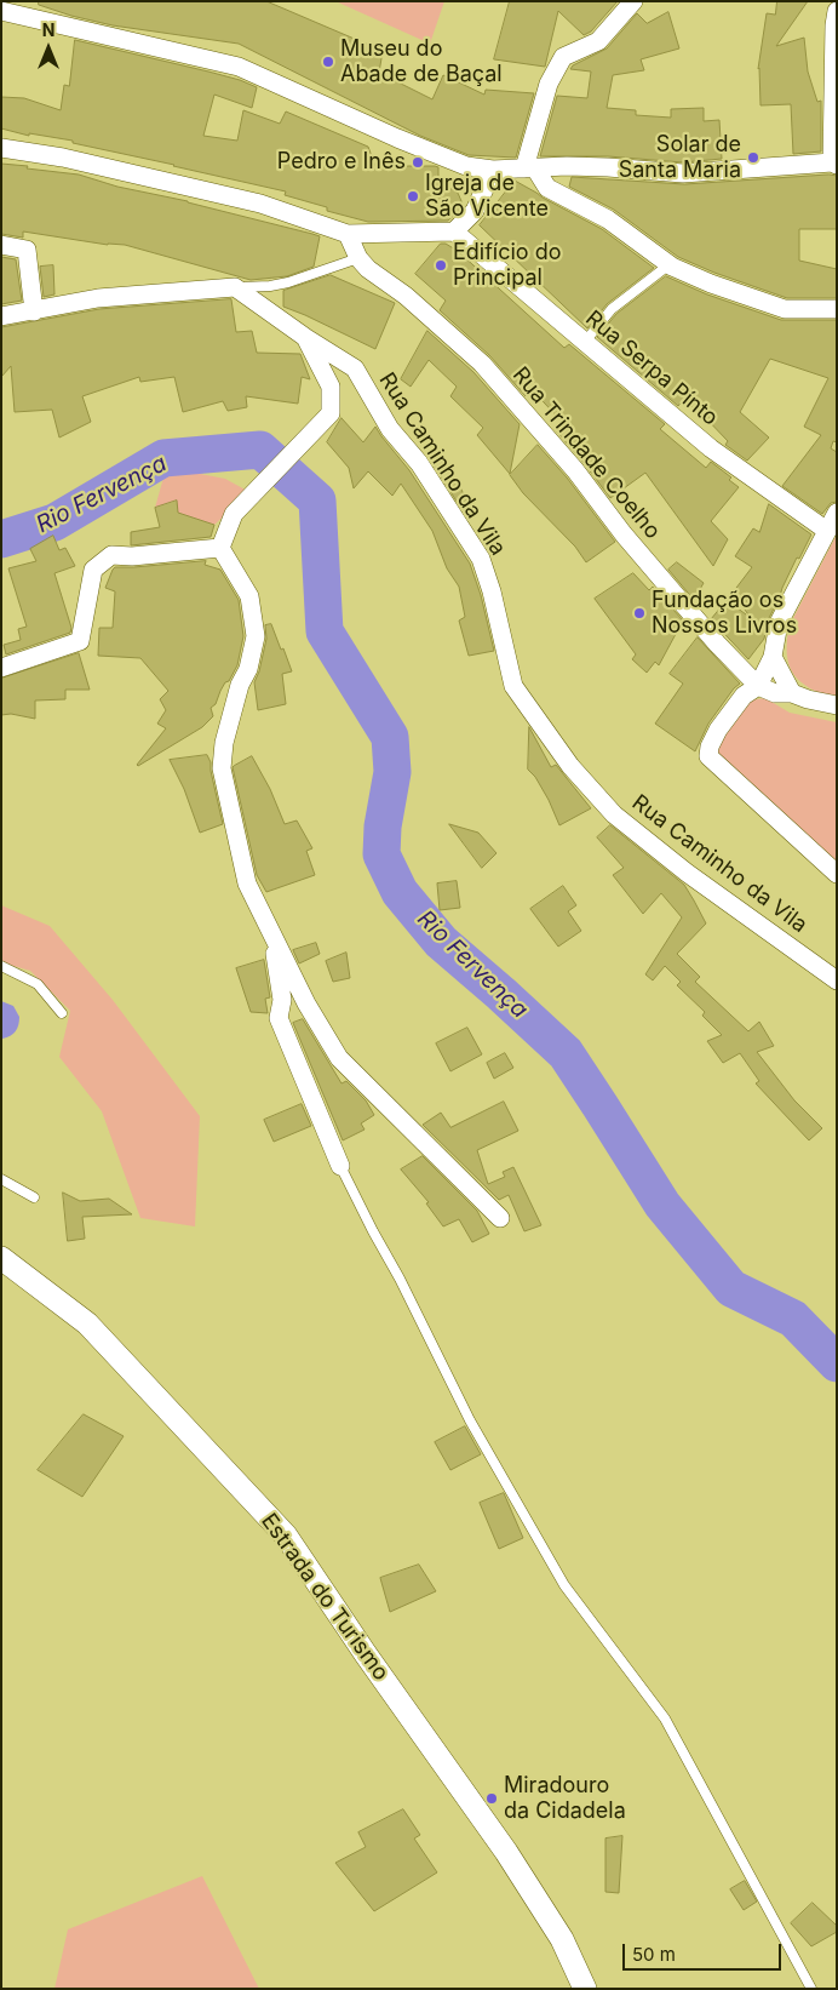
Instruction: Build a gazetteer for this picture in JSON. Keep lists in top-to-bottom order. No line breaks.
{"streets":{"street":["Rua Serpa Pínto","Rua Trindade Coelho","Rua Caminho da Vila","Estrada do Turismo"]},"water":["Rio Fervença"],"places":["Museu do Abade de Baçal","Solar de Santa Maria","Pedro e Inês","Igreja de São Vicente","Edifício do Principal","Fundação os Nossos Livros","Miradouro da Cidadela"],"scale_bar":"50 m","north":"top"}
